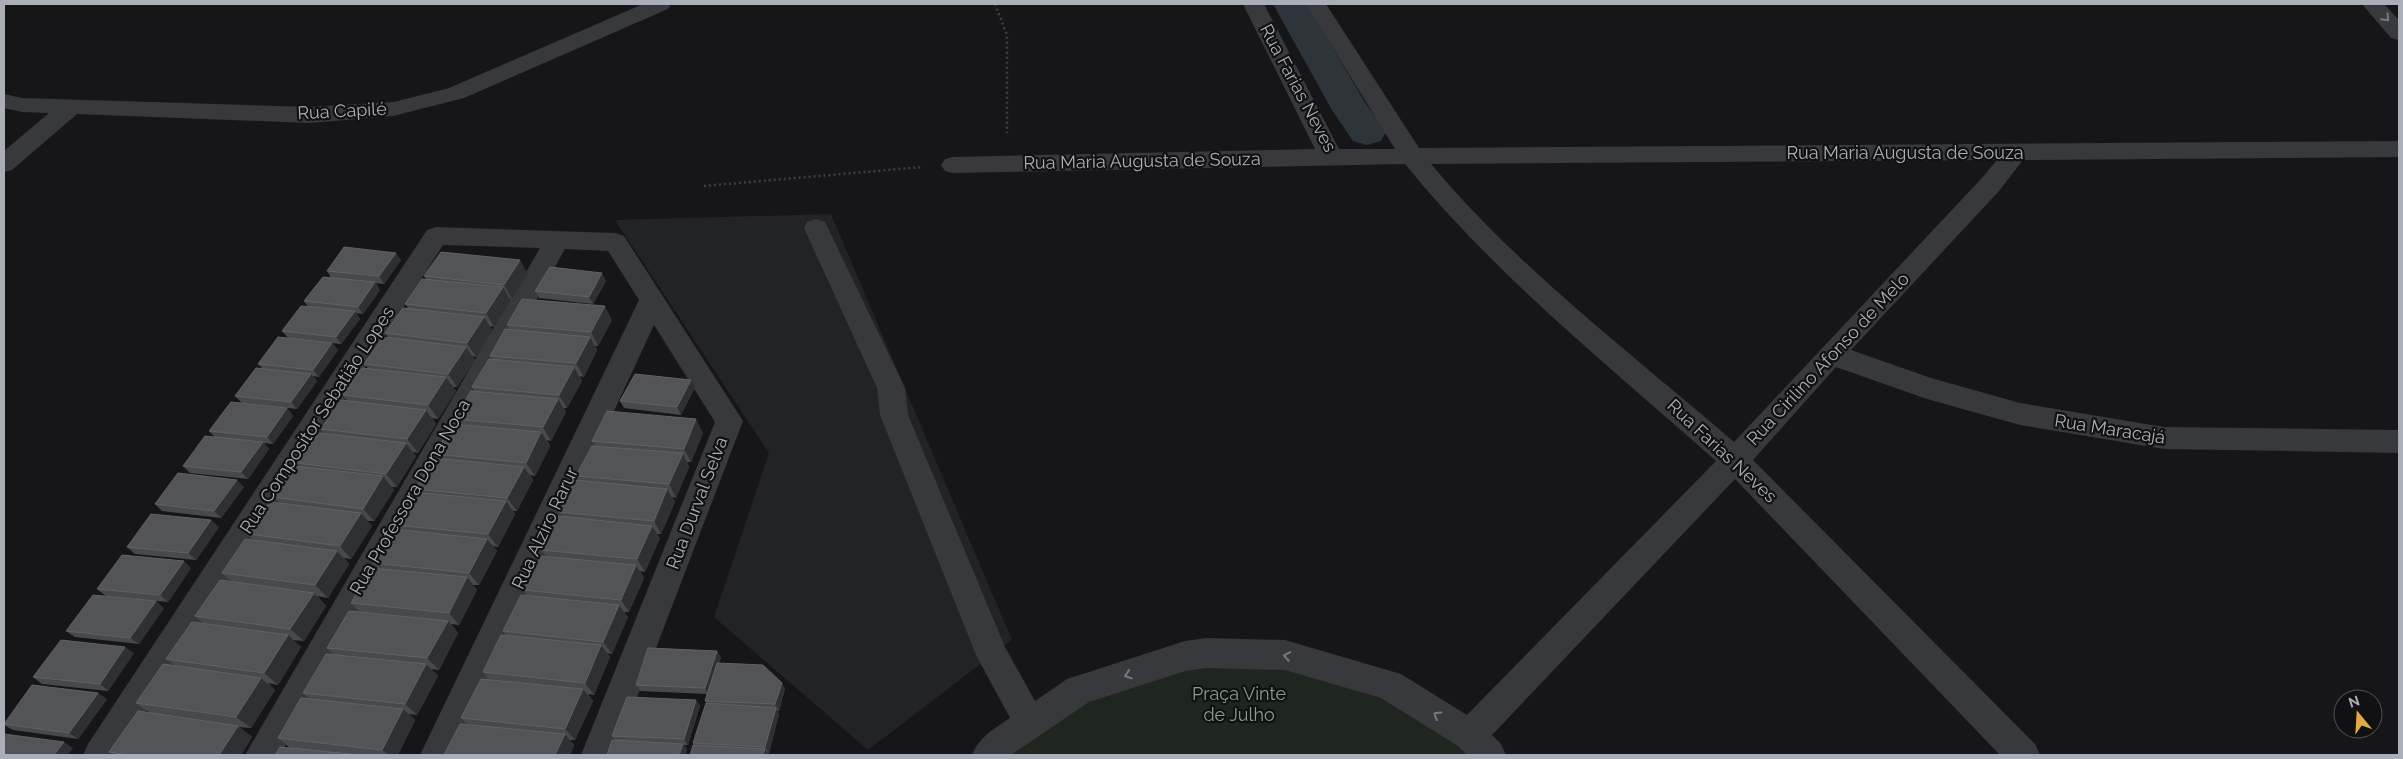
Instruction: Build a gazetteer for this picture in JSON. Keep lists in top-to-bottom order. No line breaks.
{"streets":{"street":["Rua Farias Neves","Rua Capilé","Rua Maria Augusta de Souza","Rua Cirilino Afonso de Melo","Rua Compositor Sebatião Lopes","Rua Maracajá","Rua Professora Dona Noca","Rua Durval Selva","Rua Alziro Rarur"]},"crossings":[["Rua Farias Neves","Rua Maria Augusta de Souza"],["Rua Farias Neves","Rua Cirilino Afonso de Melo"],["Rua Maria Augusta de Souza","Rua Cirilino Afonso de Melo"],["Rua Cirilino Afonso de Melo","Rua Maracajá"],["Rua Compositor Sebatião Lopes","Rua Professora Dona Noca"],["Rua Compositor Sebatião Lopes","Rua Durval Selva"],["Rua Durval Selva","Rua Alziro Rarur"]],"parks":["Praça Vinte de Julho"],"north":"top"}
